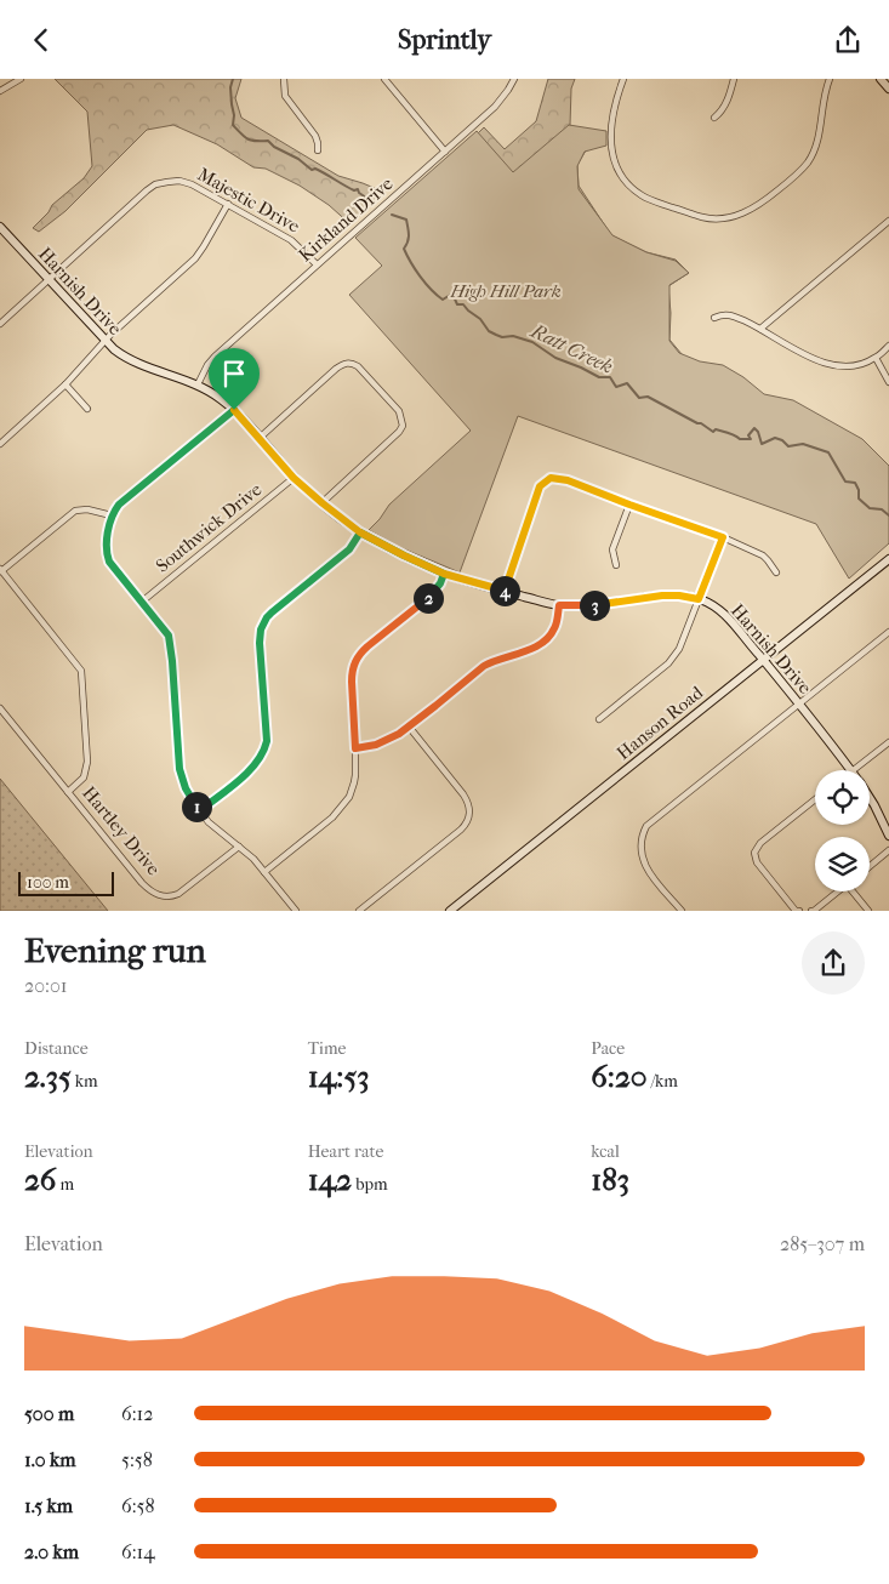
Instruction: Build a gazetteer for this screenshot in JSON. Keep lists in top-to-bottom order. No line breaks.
{"streets":{"street":["Majestic Drive","Kirkland Drive","Harnish Drive","Southwick Drive","Hanson Road","Hartley Drive"]},"crossings":[["Majestic Drive","Kirkland Drive"],["Majestic Drive","Harnish Drive"],["Kirkland Drive","Harnish Drive"],["Harnish Drive","Southwick Drive"],["Harnish Drive","Hanson Road"]],"water":["Ratt Creek"],"parks":["High Hill Park"],"scale_bar":"100 m","page":{"header":"Sprintly","pins":["4","2","3","1"],"scale":"100 m","heading":["Evening run","20:01"],"stats":[["Distance","2.35 km"],["Time","14:53"],["Pace","6:20 /km"],["Elevation","26 m"],["Heart rate","142 bpm"],["kcal","183"]],"chart":["Elevation","285–307 m"],"list":[{"name":"500 m","note":"6:12"},{"name":"1.0 km","note":"5:58"},{"name":"1.5 km","note":"6:58"},{"name":"2.0 km","note":"6:14"}]}}
